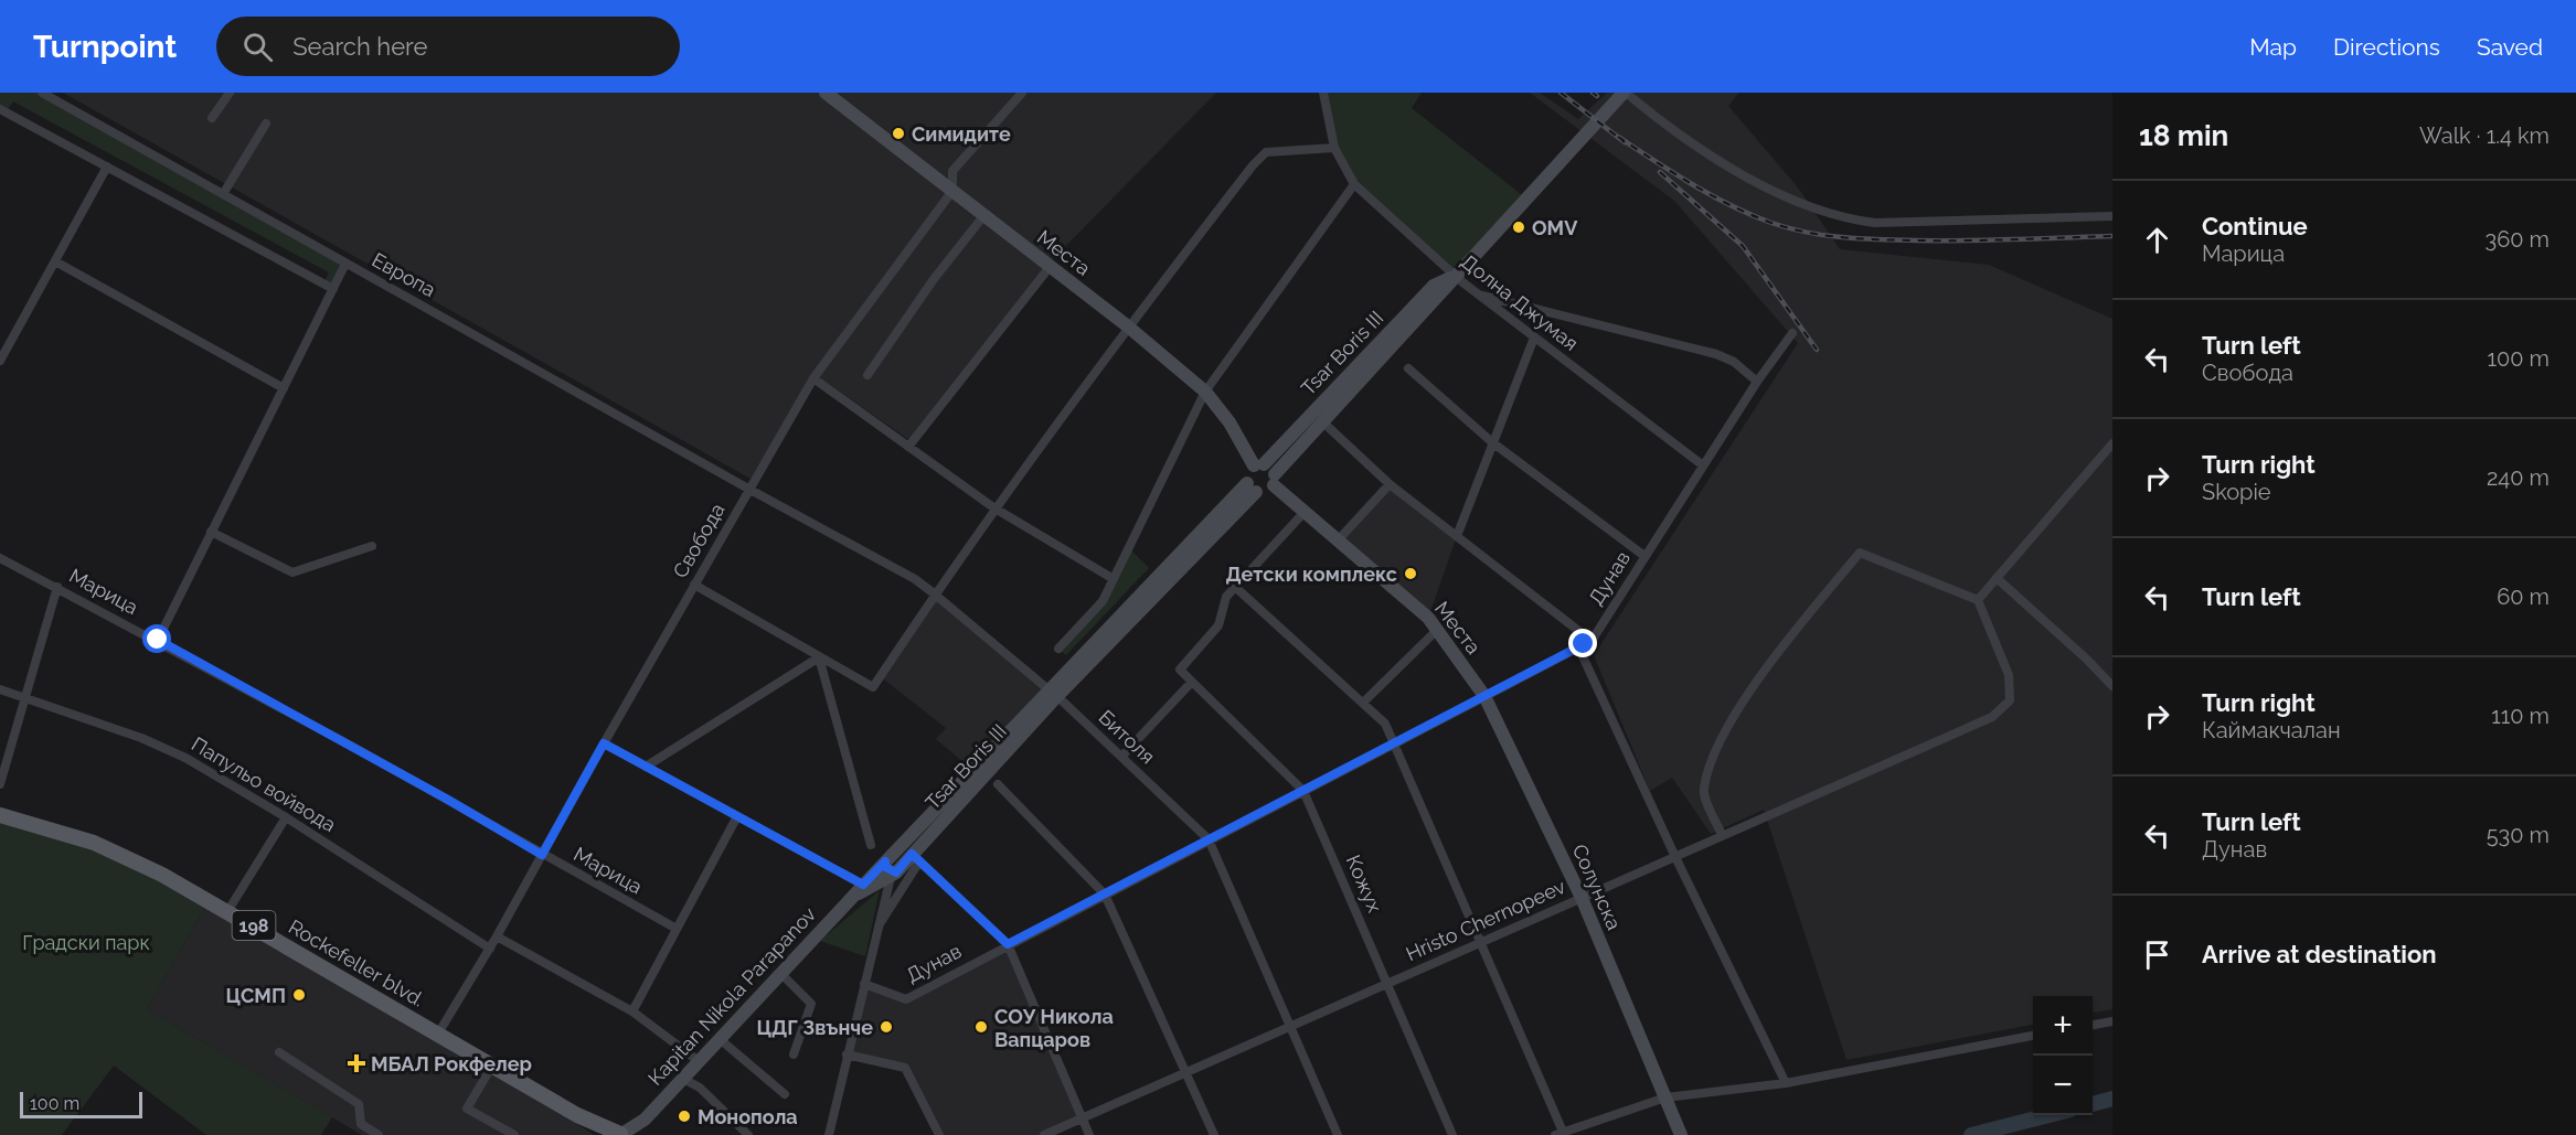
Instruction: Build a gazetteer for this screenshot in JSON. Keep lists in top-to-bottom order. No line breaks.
{"streets":{"main road":["Места","Tsar Boris III","Солунска","198","Rockefeller blvd.","Kapitan Nikola Parapanov"],"street":["Европа","Долна Джумая","Свобода","Дунав","Марица","Битоля","Папульо войвода","Кожух","Hristo Chernopeev"]},"crossings":[["Места","Tsar Boris III"],["Места","Свобода"],["Места","Дунав"],["Места","Солунска"],["Европа","Свобода"],["Европа","Битоля"],["Долна Джумая","Tsar Boris III"],["Долна Джумая","Дунав"],["Tsar Boris III","Дунав"],["Tsar Boris III","Битоля"],["Tsar Boris III","Kapitan Nikola Parapanov"],["Свобода","Марица"],["Свобода","Битоля"],["Свобода","Папульо войвода"],["Свобода","Rockefeller blvd."],["Дунав","Битоля"],["Дунав","Кожух"],["Дунав","Солунска"],["Битоля","Hristo Chernopeev"],["Кожух","Hristo Chernopeev"],["Солунска","Hristo Chernopeev"],["Rockefeller blvd.","Kapitan Nikola Parapanov"]],"parks":["Градски парк"],"places":{"other":["Симидите","OMV","Детски комплекс","ЦСМП","ЦДГ Звънче","СОУ Никола Вапцаров","Монопола"],"health":["МБАЛ Рокфелер"]},"scale_bar":"100 m","page":{"header":"Turnpoint","search":"Search here","nav":["Map","Directions","Saved"],"heading":["18 min","Walk · 1.4 km"],"list":[["Continue","Марица","360 m"],["Turn left","Свобода","100 m"],["Turn right","Skopie","240 m"],["Turn left","60 m"],["Turn right","Каймакчалан","110 m"],["Turn left","Дунав","530 m"],"Arrive at destination"],"map_buttons":["+","−"],"scale":"100 m"}}
